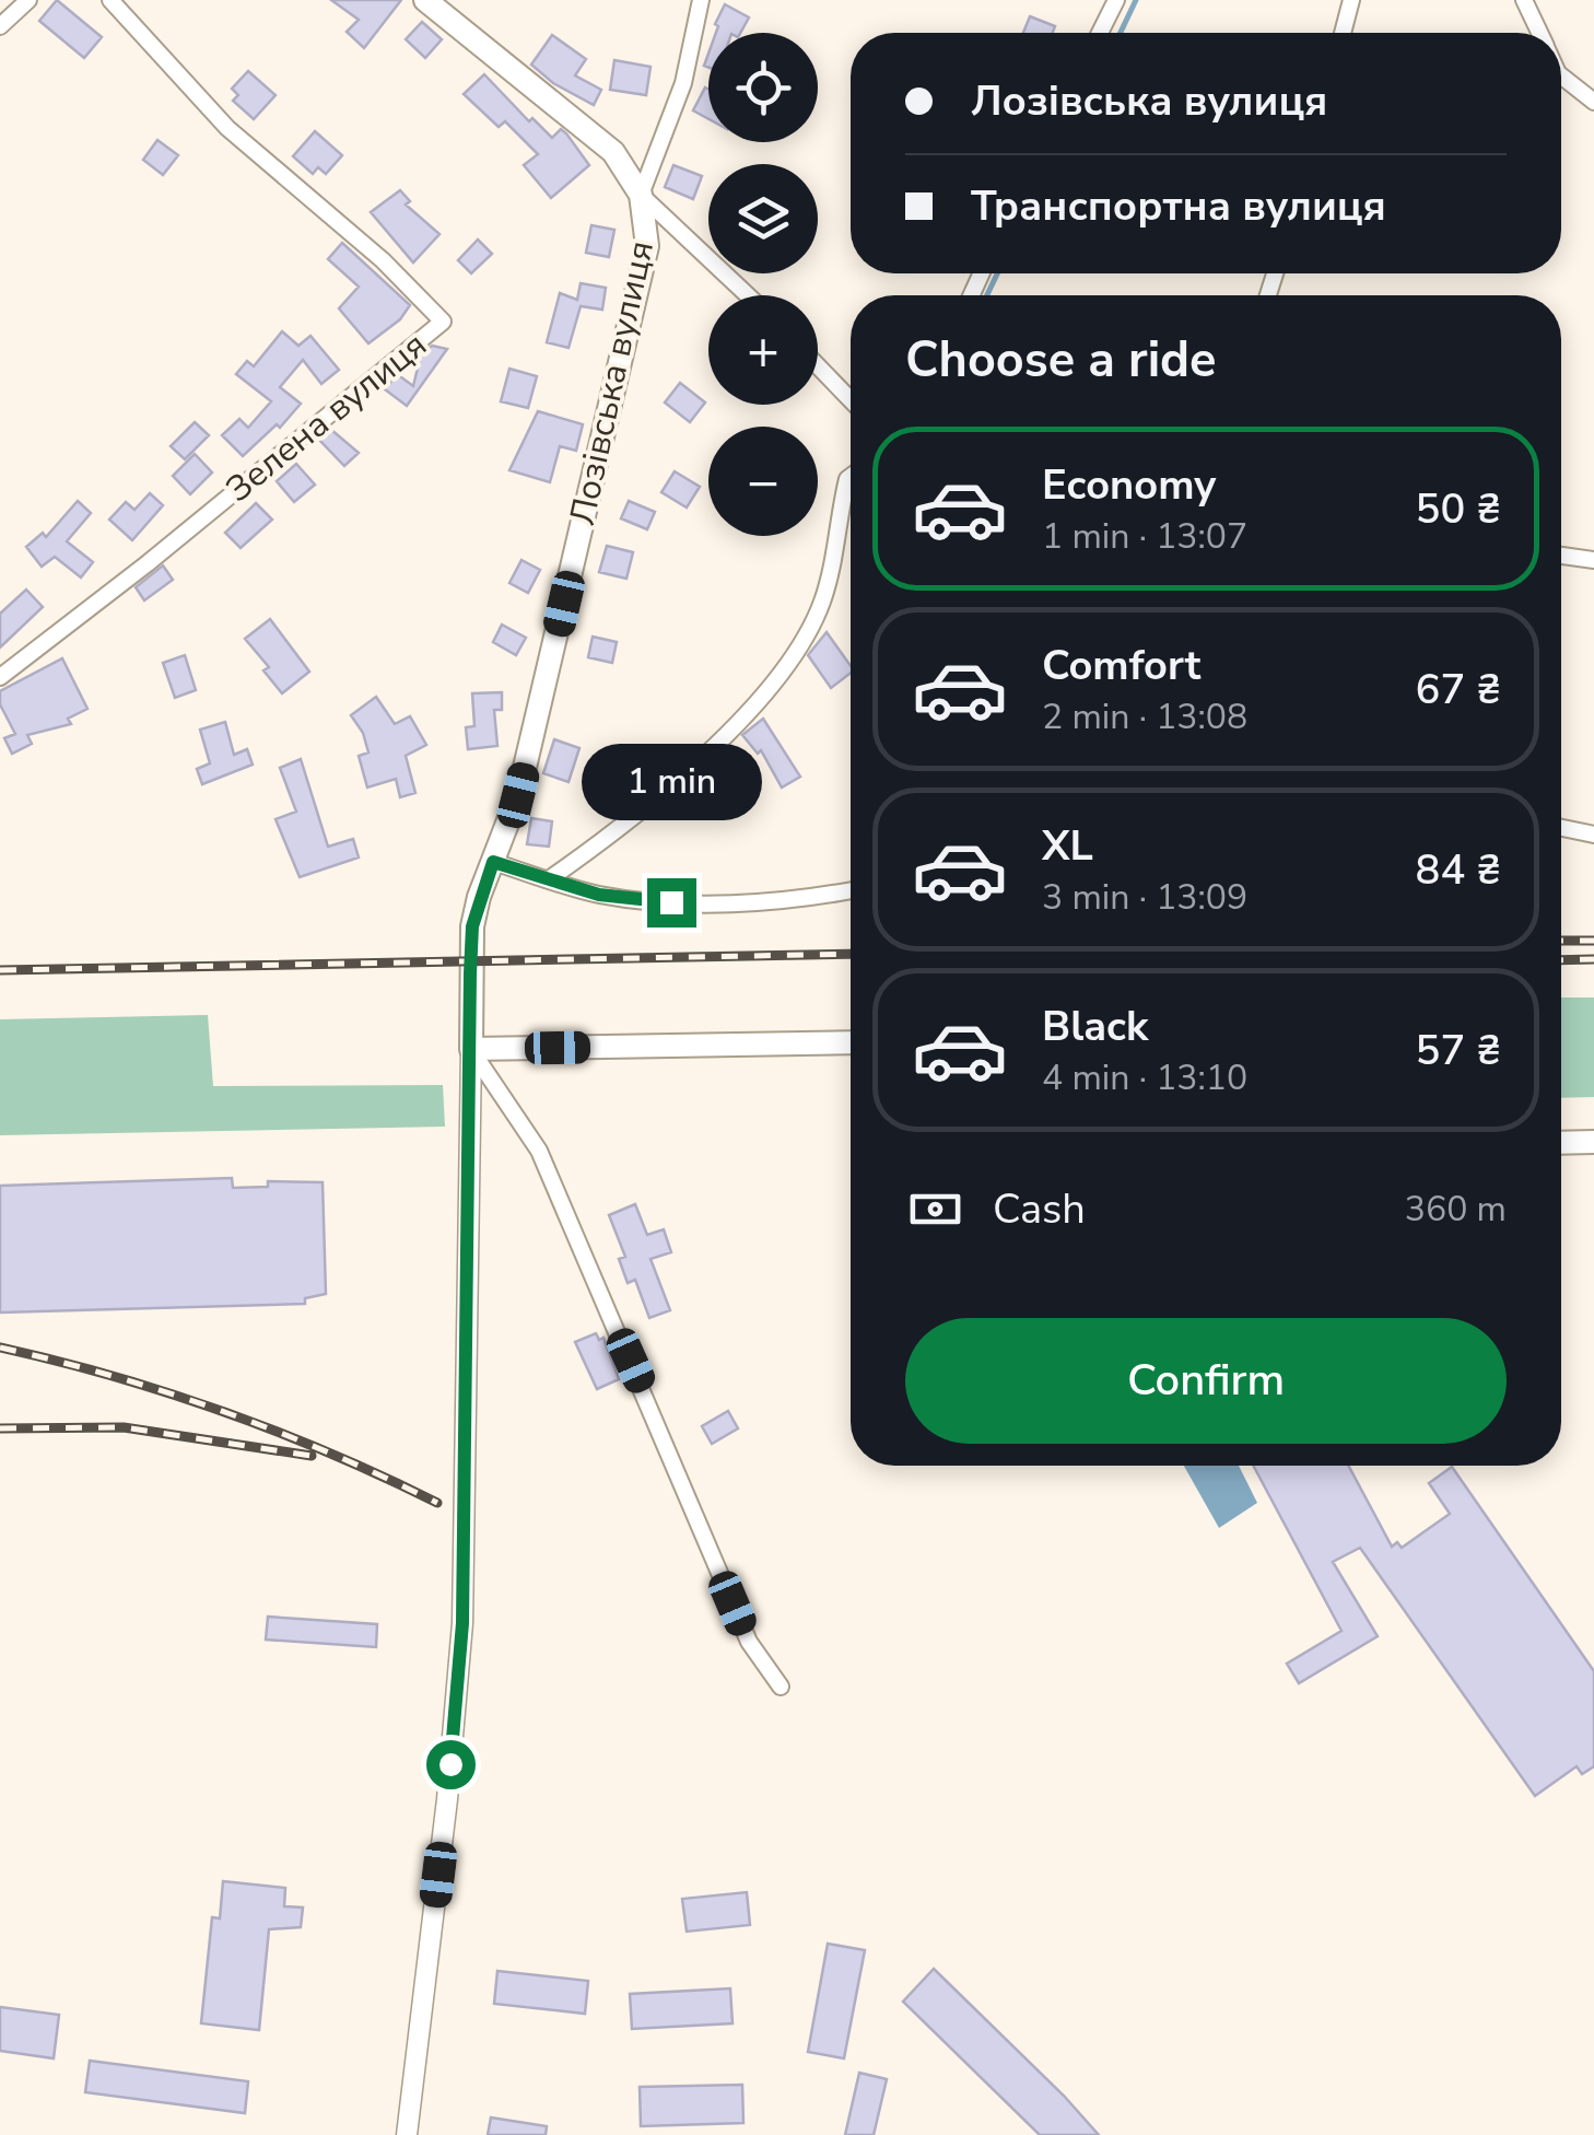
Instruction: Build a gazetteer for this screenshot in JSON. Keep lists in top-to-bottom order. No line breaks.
{"streets":{"main road":["Лозівська вулиця"],"street":["Зелена вулиця"]},"page":{"map_buttons":["+","−"],"banner":["Лозівська вулиця","Транспортна вулиця"],"heading":"Choose a ride","list":[{"name":"Economy","note":"1 min · 13:07","value":"50 ₴"},{"name":"Comfort","note":"2 min · 13:08","value":"67 ₴"},{"name":"XL","note":"3 min · 13:09","value":"84 ₴"},{"name":"Black","note":"4 min · 13:10","value":"57 ₴"}],"bubble":"1 min","pay":["Cash","360 m"],"buttons":"Confirm"}}
